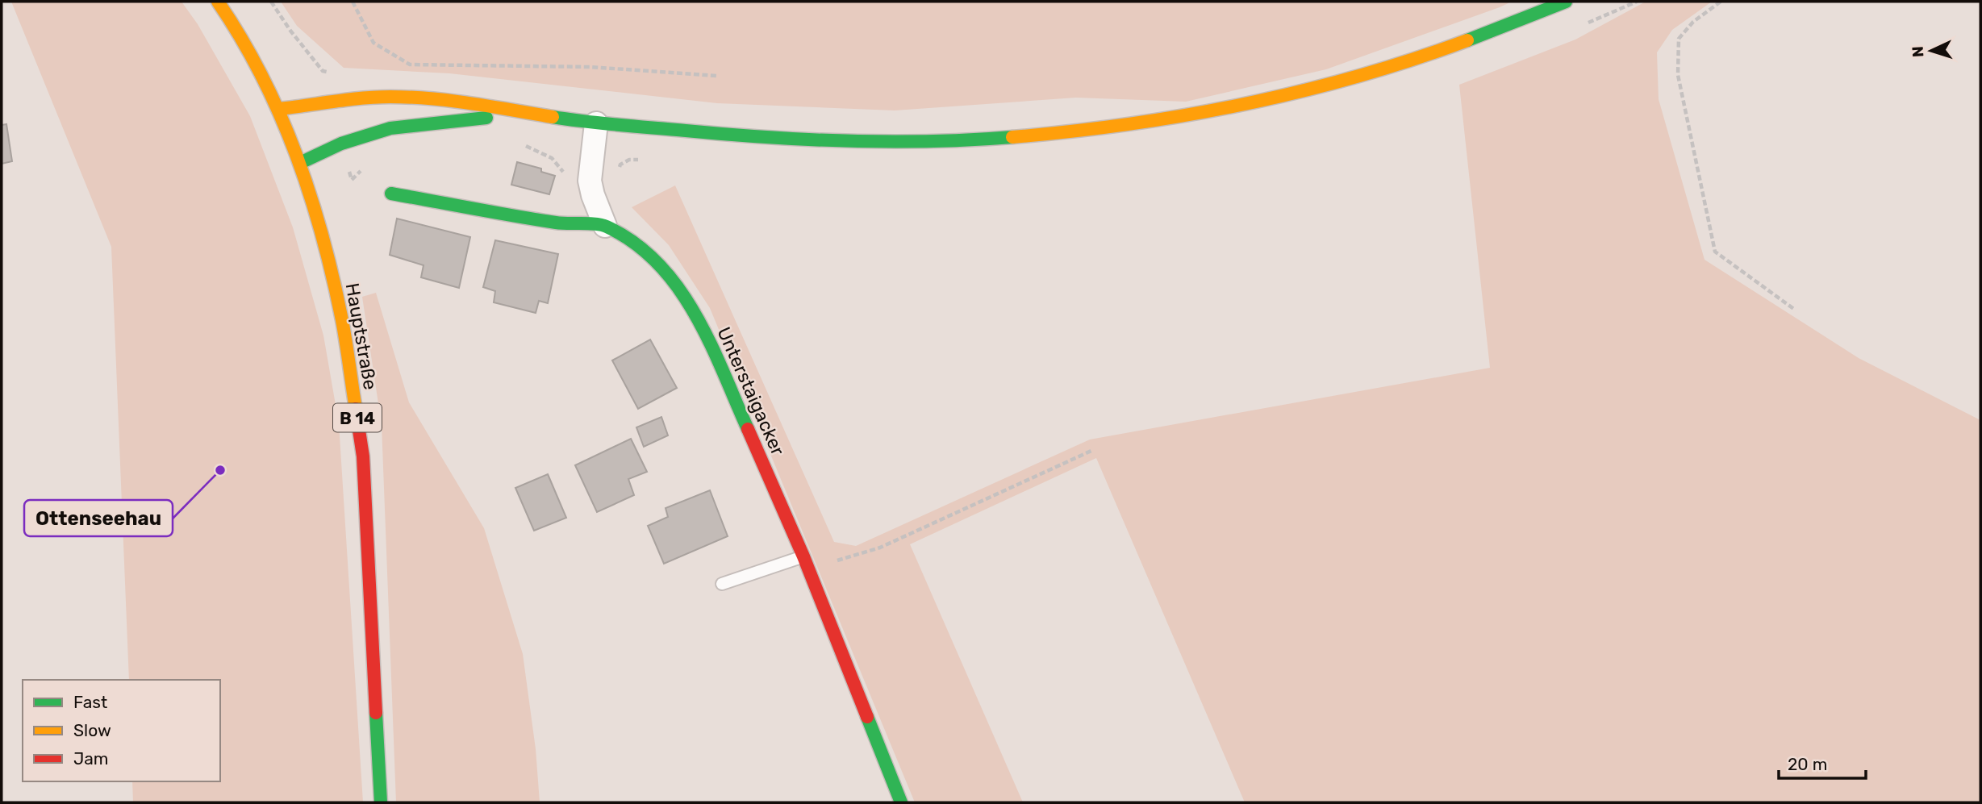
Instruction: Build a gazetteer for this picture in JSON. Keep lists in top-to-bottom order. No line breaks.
{"streets":{"street":["Hauptstraße","Unterstaigacker","B 14"]},"places":["Ottenseehau"],"legend":["Fast","Slow","Jam"],"scale_bar":"20 m","north":"left"}
